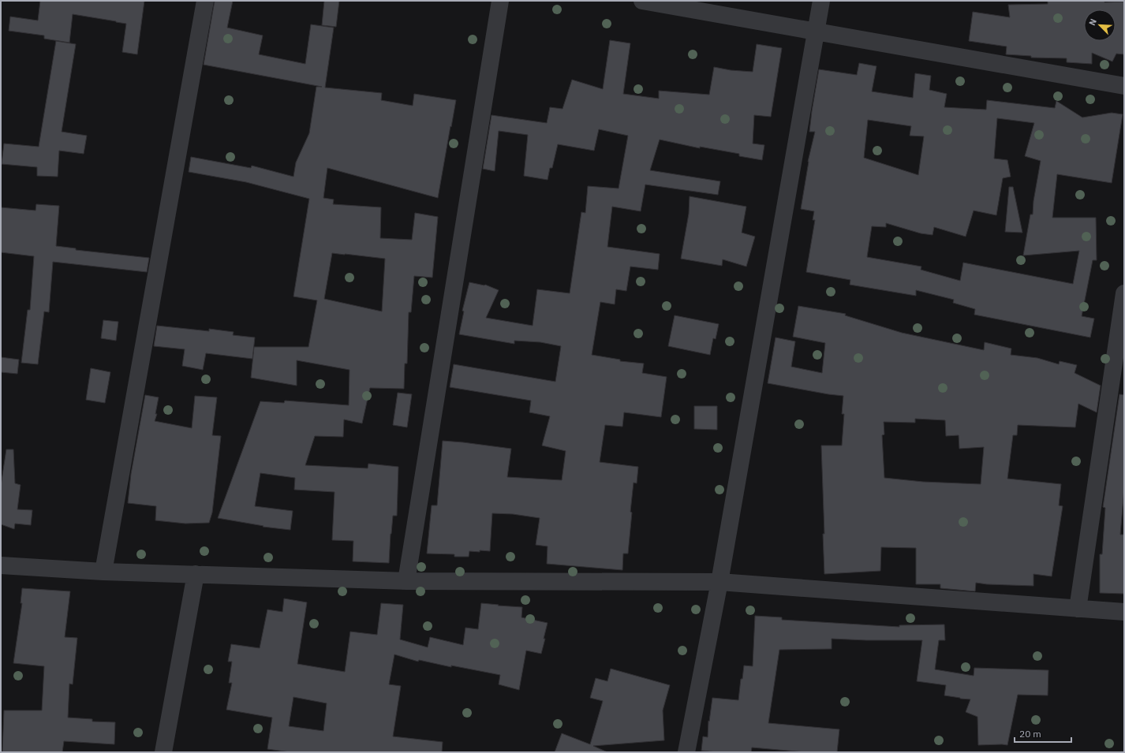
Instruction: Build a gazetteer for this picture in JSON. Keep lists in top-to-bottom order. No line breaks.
{"scale_bar":"20 m","north":"top left"}
